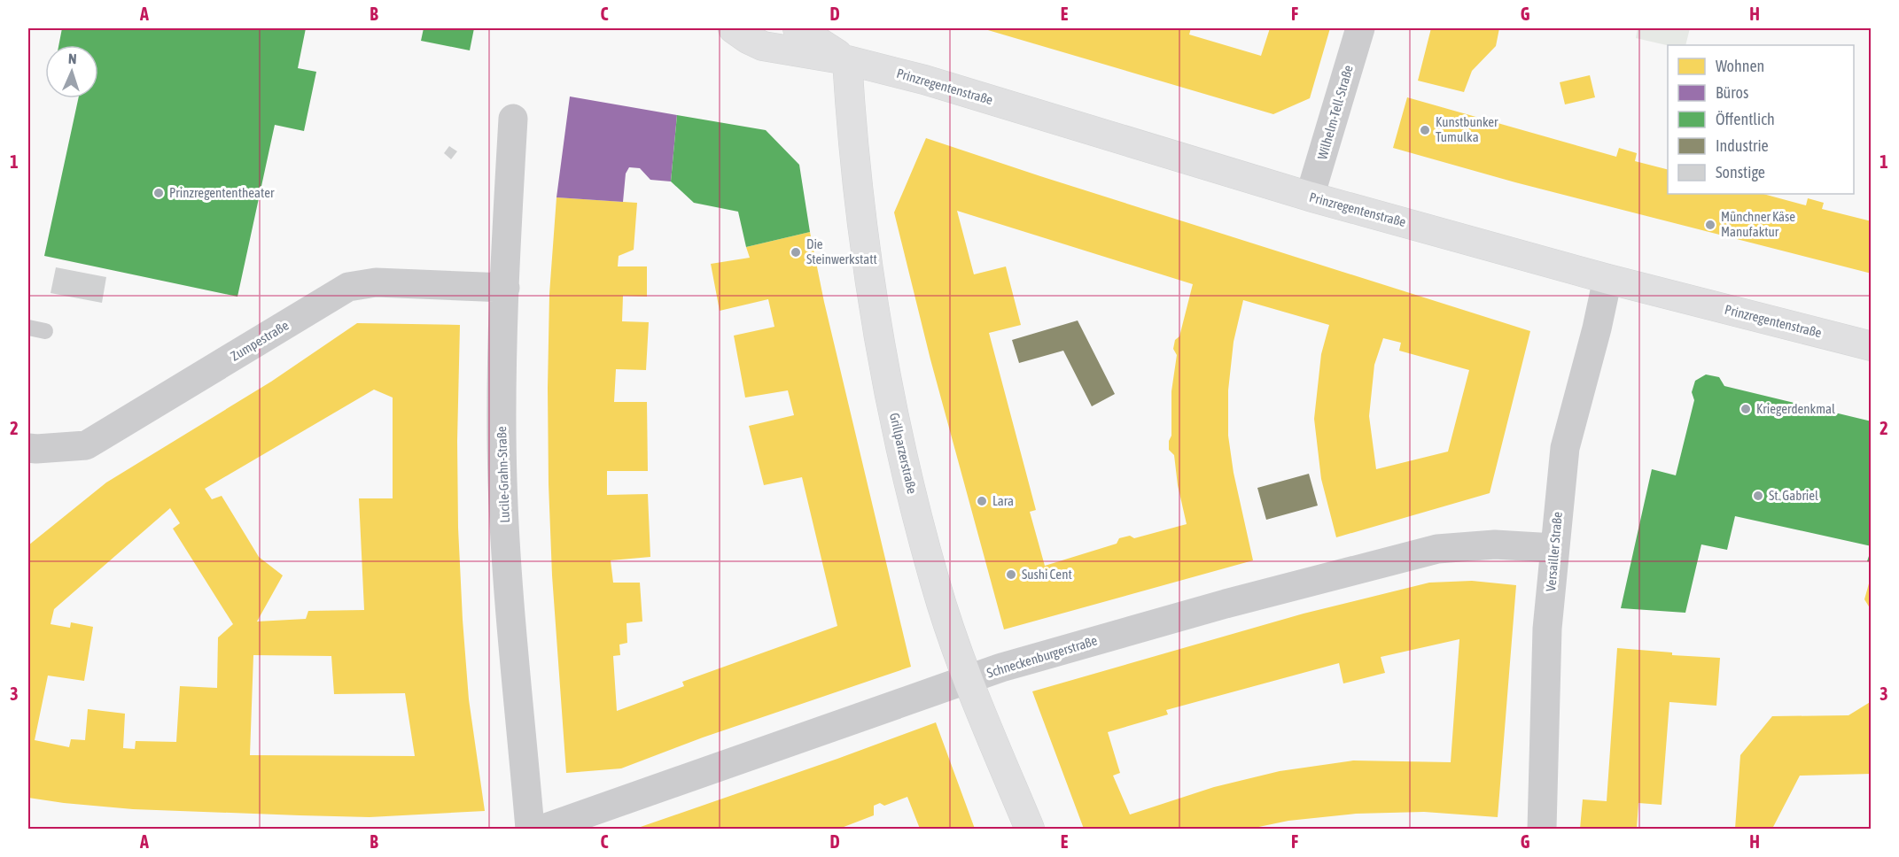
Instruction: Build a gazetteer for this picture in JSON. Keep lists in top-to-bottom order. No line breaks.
{"streets":{"main road":["Prinzregentenstraße","Grillparzerstraße"],"street":["Wilhelm-Tell-Straße","Zumpestraße","Lucile-Grahn-Straße","Versailler Straße","Schneckenburgerstraße"]},"crossings":[["Prinzregentenstraße","Wilhelm-Tell-Straße"],["Prinzregentenstraße","Grillparzerstraße"],["Prinzregentenstraße","Versailler Straße"],["Zumpestraße","Lucile-Grahn-Straße"],["Grillparzerstraße","Schneckenburgerstraße"],["Versailler Straße","Schneckenburgerstraße"]],"places":["Kunstbunker Tumulka","Prinzregententheater","Münchner Käse Manufaktur","Die Steinwerkstatt","Kriegerdenkmal","St. Gabriel","Lara","Sushi Cent"],"legend":["Wohnen","Büros","Öffentlich","Industrie","Sonstige"],"north":"top","grid":{"columns":["A","B","C","D","E","F","G","H"],"rows":["1","2","3"]}}
